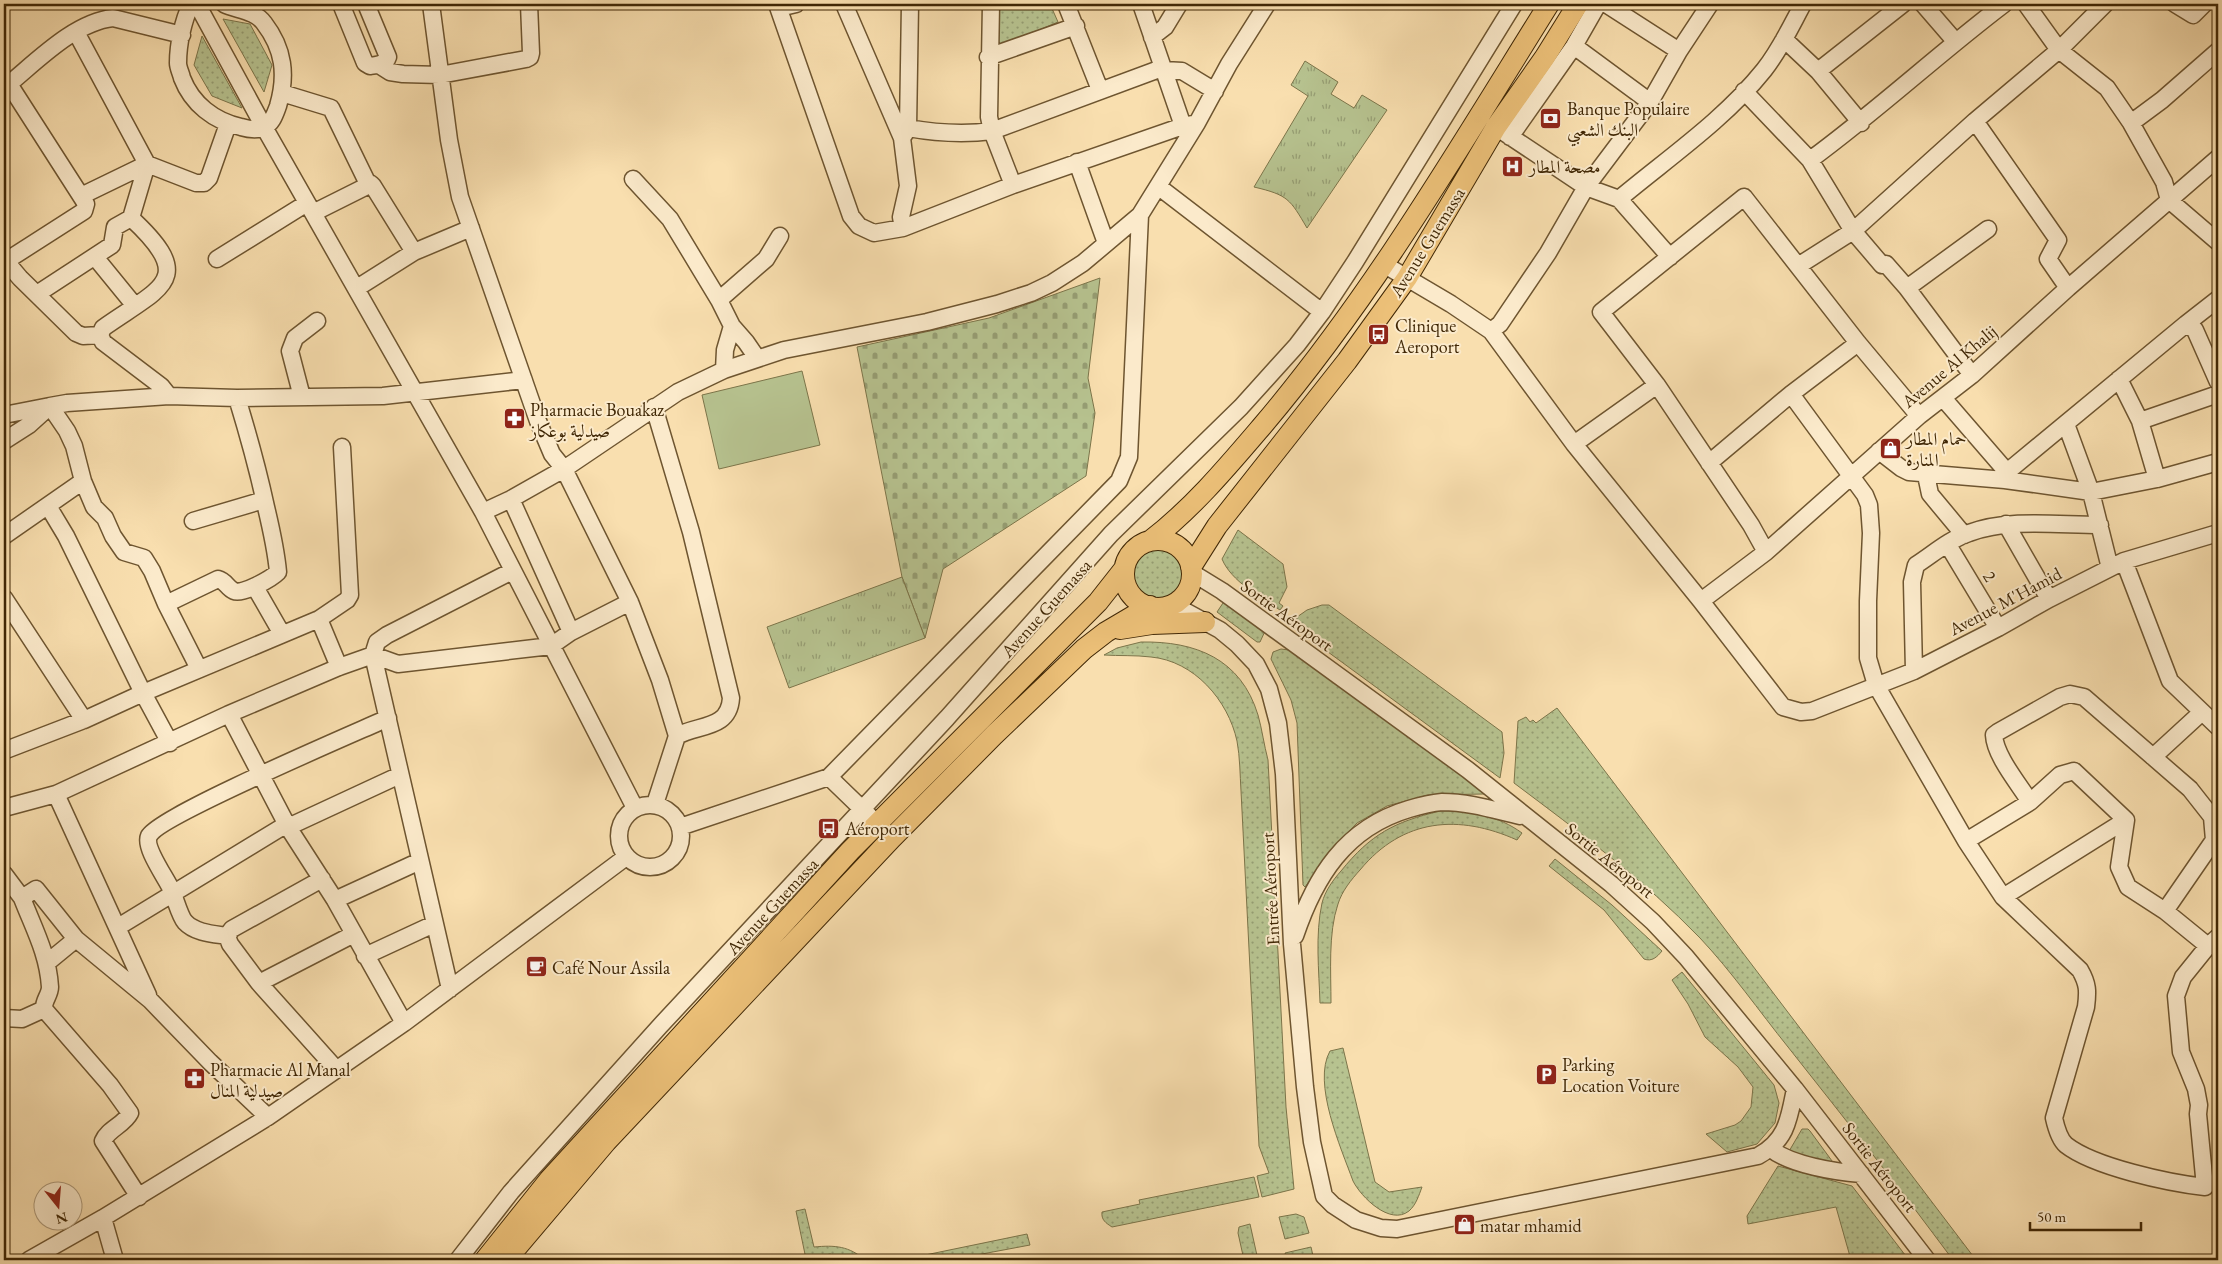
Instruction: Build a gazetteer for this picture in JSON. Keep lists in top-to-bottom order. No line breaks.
{"streets":{"main road":["Avenue Guemassa"],"street":["Avenue Al Khalij","2","Avenue M'Hamid","Sortie Aéroport","Entrée Aéroport"]},"crossings":[["Avenue Guemassa","Sortie Aéroport"],["Avenue Guemassa","Entrée Aéroport"],["Avenue Al Khalij","Avenue M'Hamid"],["2","Avenue M'Hamid"],["Sortie Aéroport","Entrée Aéroport"]],"places":{"bank":["Banque Populaire البنك الشعبي"],"hospital":["مصحة المطار"],"bus stop":["Clinique Aeroport","Aéroport"],"pharmacy":["Pharmacie Bouakaz صيدلية بوعكاز","Pharmacie Al Manal صيدلية المنال"],"shop":["حمام المطار المنارة","matar mhamid"],"cafe":["Café Nour Assila"],"parking":["Parking Location Voiture"]},"scale_bar":"50 m","north":"bottom"}
